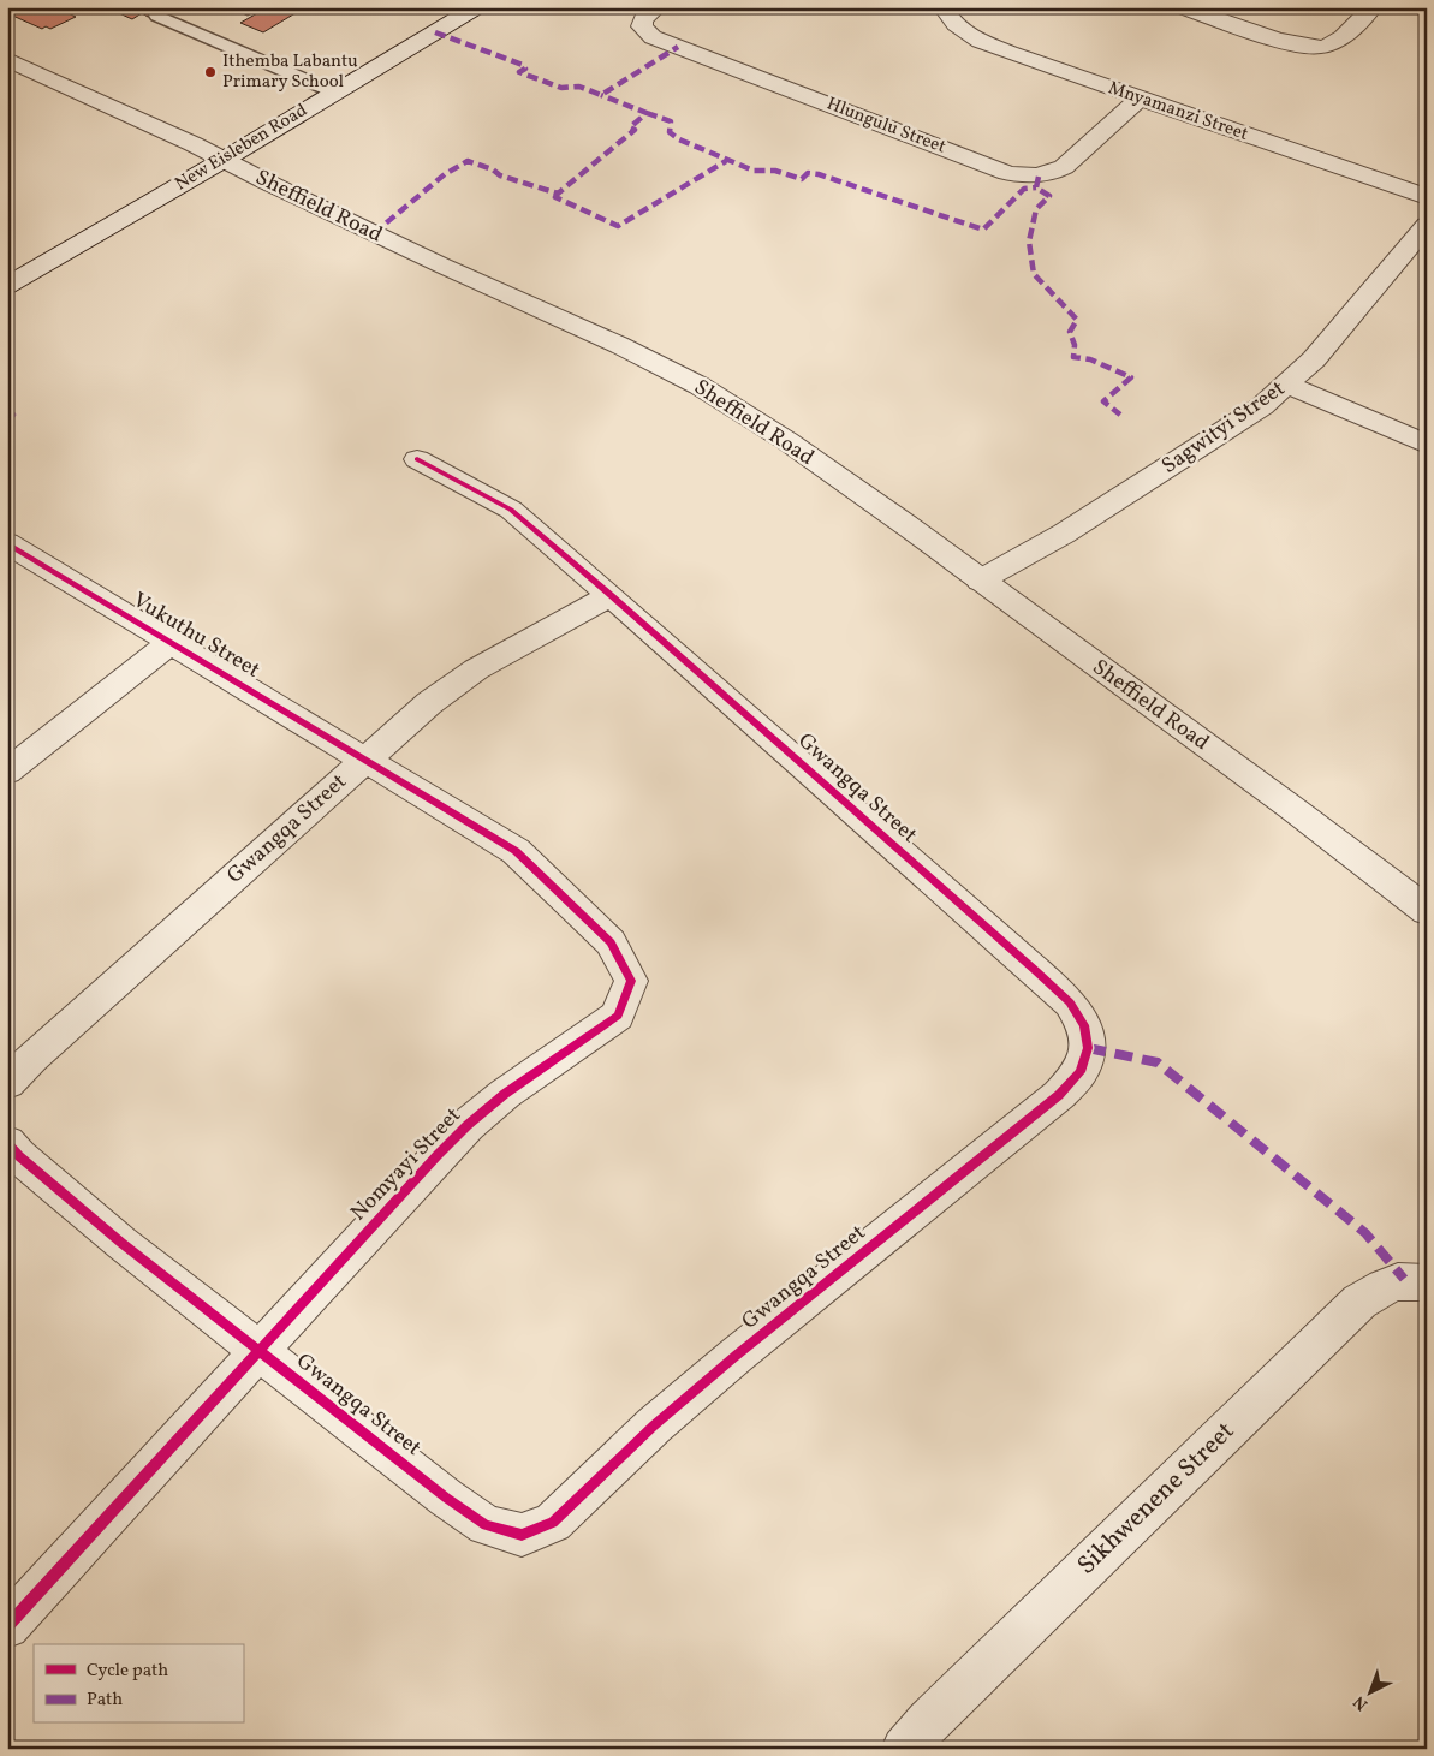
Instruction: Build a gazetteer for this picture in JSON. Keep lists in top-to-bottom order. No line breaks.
{"streets":{"street":["Mnyamanzi Street","Hlungulu Street","New Eisleben Road","Sheffield Road","Sagwityi Street","Vukuthu Street","Gwangqa Street","Nomyayi Street","Sikhwenene Street"]},"crossings":[["Mnyamanzi Street","Hlungulu Street"],["New Eisleben Road","Sheffield Road"],["Sheffield Road","Sagwityi Street"],["Vukuthu Street","Gwangqa Street"],["Vukuthu Street","Nomyayi Street"],["Gwangqa Street","Nomyayi Street"]],"places":["Ithemba Labantu Primary School"],"legend":["Cycle path","Path"],"north":"bottom left"}
